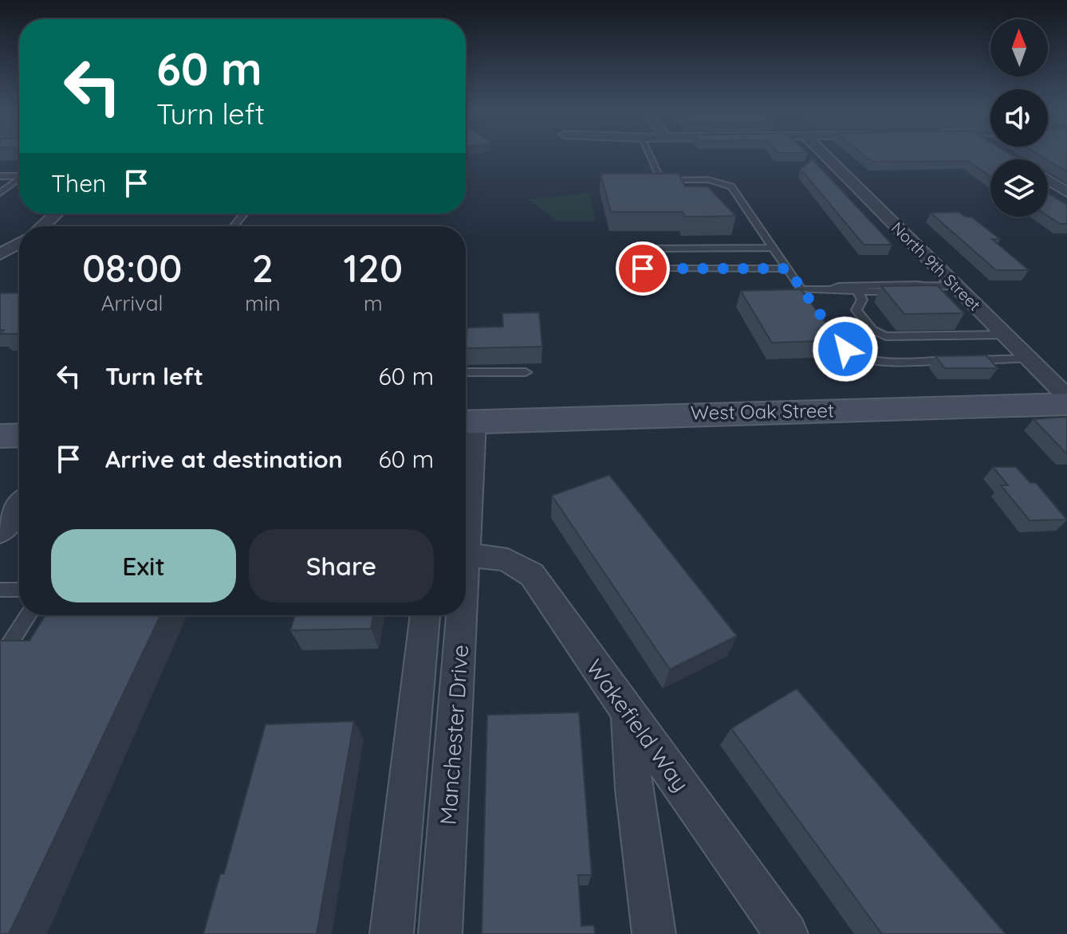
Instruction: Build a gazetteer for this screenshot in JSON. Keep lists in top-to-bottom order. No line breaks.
{"streets":{"main road":["West Oak Street"],"street":["North 9th Street","Wakefield Way","Manchester Drive"]},"crossings":[["West Oak Street","Manchester Drive"],["Wakefield Way","Manchester Drive"]],"north":"top","page":{"turn":["60 m","Turn left"],"then":"Then","eta":["08:00","Arrival","2","min","120","m"],"list":[{"name":"Turn left","value":"60 m"},{"name":"Arrive at destination","value":"60 m"}],"buttons":["Exit","Share"]}}
